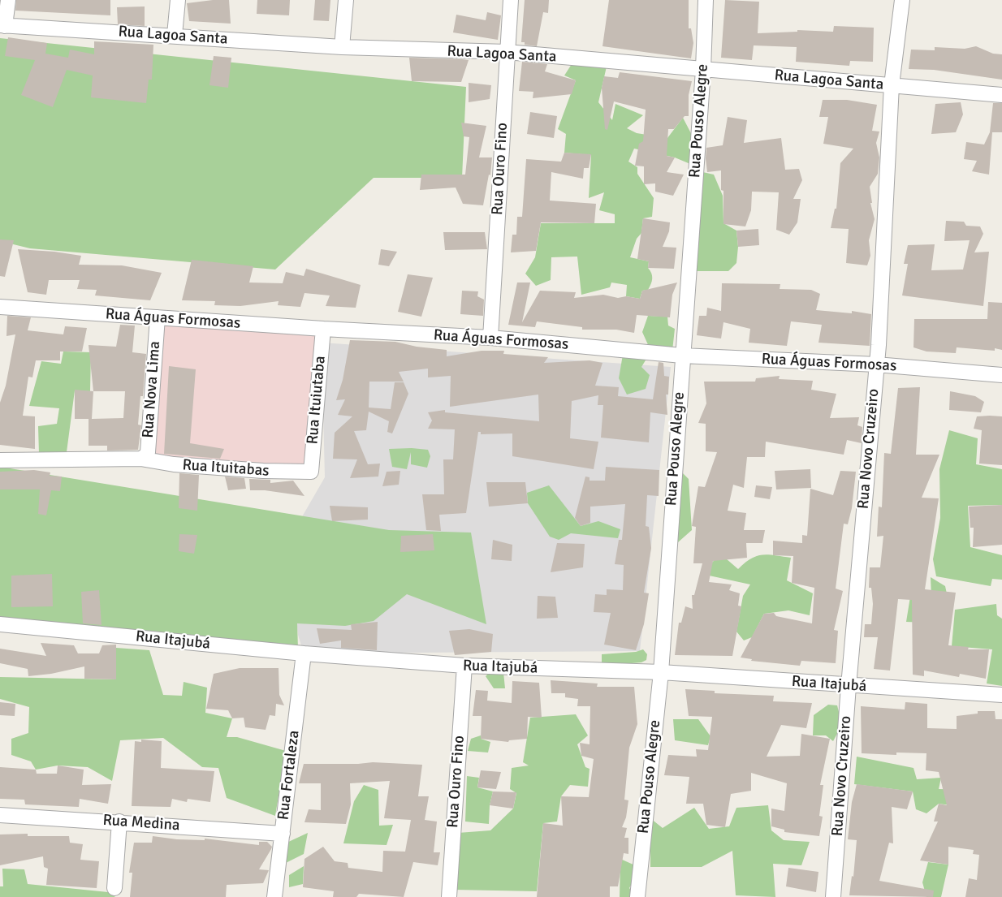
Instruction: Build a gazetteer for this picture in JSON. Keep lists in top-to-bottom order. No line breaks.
{"streets":{"street":["Rua Lagoa Santa","Rua Pouso Alegre","Rua Ouro Fino","Rua Águas Formosas","Rua Nova Lima","Rua Ituiutaba","Rua Novo Cruzeiro","Rua Ituitabas","Rua Itajubá","Rua Fortaleza","Rua Medina"]},"crossings":[["Rua Lagoa Santa","Rua Pouso Alegre"],["Rua Lagoa Santa","Rua Ouro Fino"],["Rua Lagoa Santa","Rua Novo Cruzeiro"],["Rua Pouso Alegre","Rua Águas Formosas"],["Rua Pouso Alegre","Rua Itajubá"],["Rua Ouro Fino","Rua Águas Formosas"],["Rua Ouro Fino","Rua Itajubá"],["Rua Águas Formosas","Rua Nova Lima"],["Rua Águas Formosas","Rua Ituiutaba"],["Rua Águas Formosas","Rua Novo Cruzeiro"],["Rua Nova Lima","Rua Ituitabas"],["Rua Ituiutaba","Rua Ituitabas"],["Rua Novo Cruzeiro","Rua Itajubá"],["Rua Itajubá","Rua Fortaleza"],["Rua Fortaleza","Rua Medina"]]}
